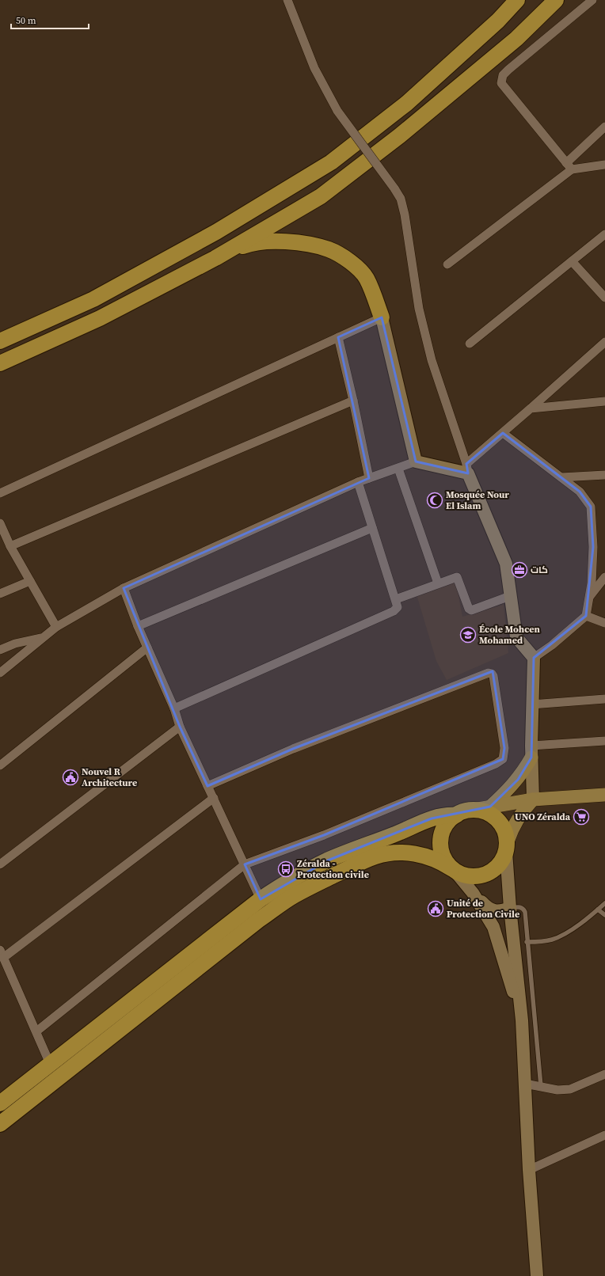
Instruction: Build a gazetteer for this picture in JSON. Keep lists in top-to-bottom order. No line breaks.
{"places":{"mosque":["Mosquée Nour El Islam"],"office":["كات"],"school or university":["École Mohcen Mohamed"],"public building":["Nouvel R Architecture","Unité de Protection Civile"],"supermarket":["UNO Zéralda"],"bus stop":["Zéralda - Protection civile"]},"scale_bar":"50 m"}
